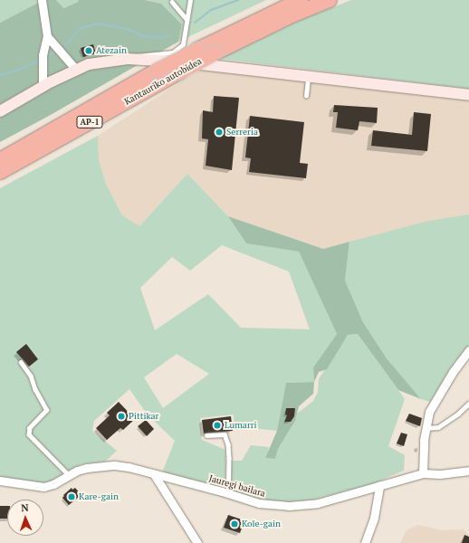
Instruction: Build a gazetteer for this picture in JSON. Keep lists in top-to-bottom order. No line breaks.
{"streets":{"highway":["Kantauriko autobidea","AP-1"],"street":["Jauregi bailara"]},"places":["Atezain","Serreria","Pittikar","Lumarri","Kare-gain","Kole-gain"],"north":"top"}
